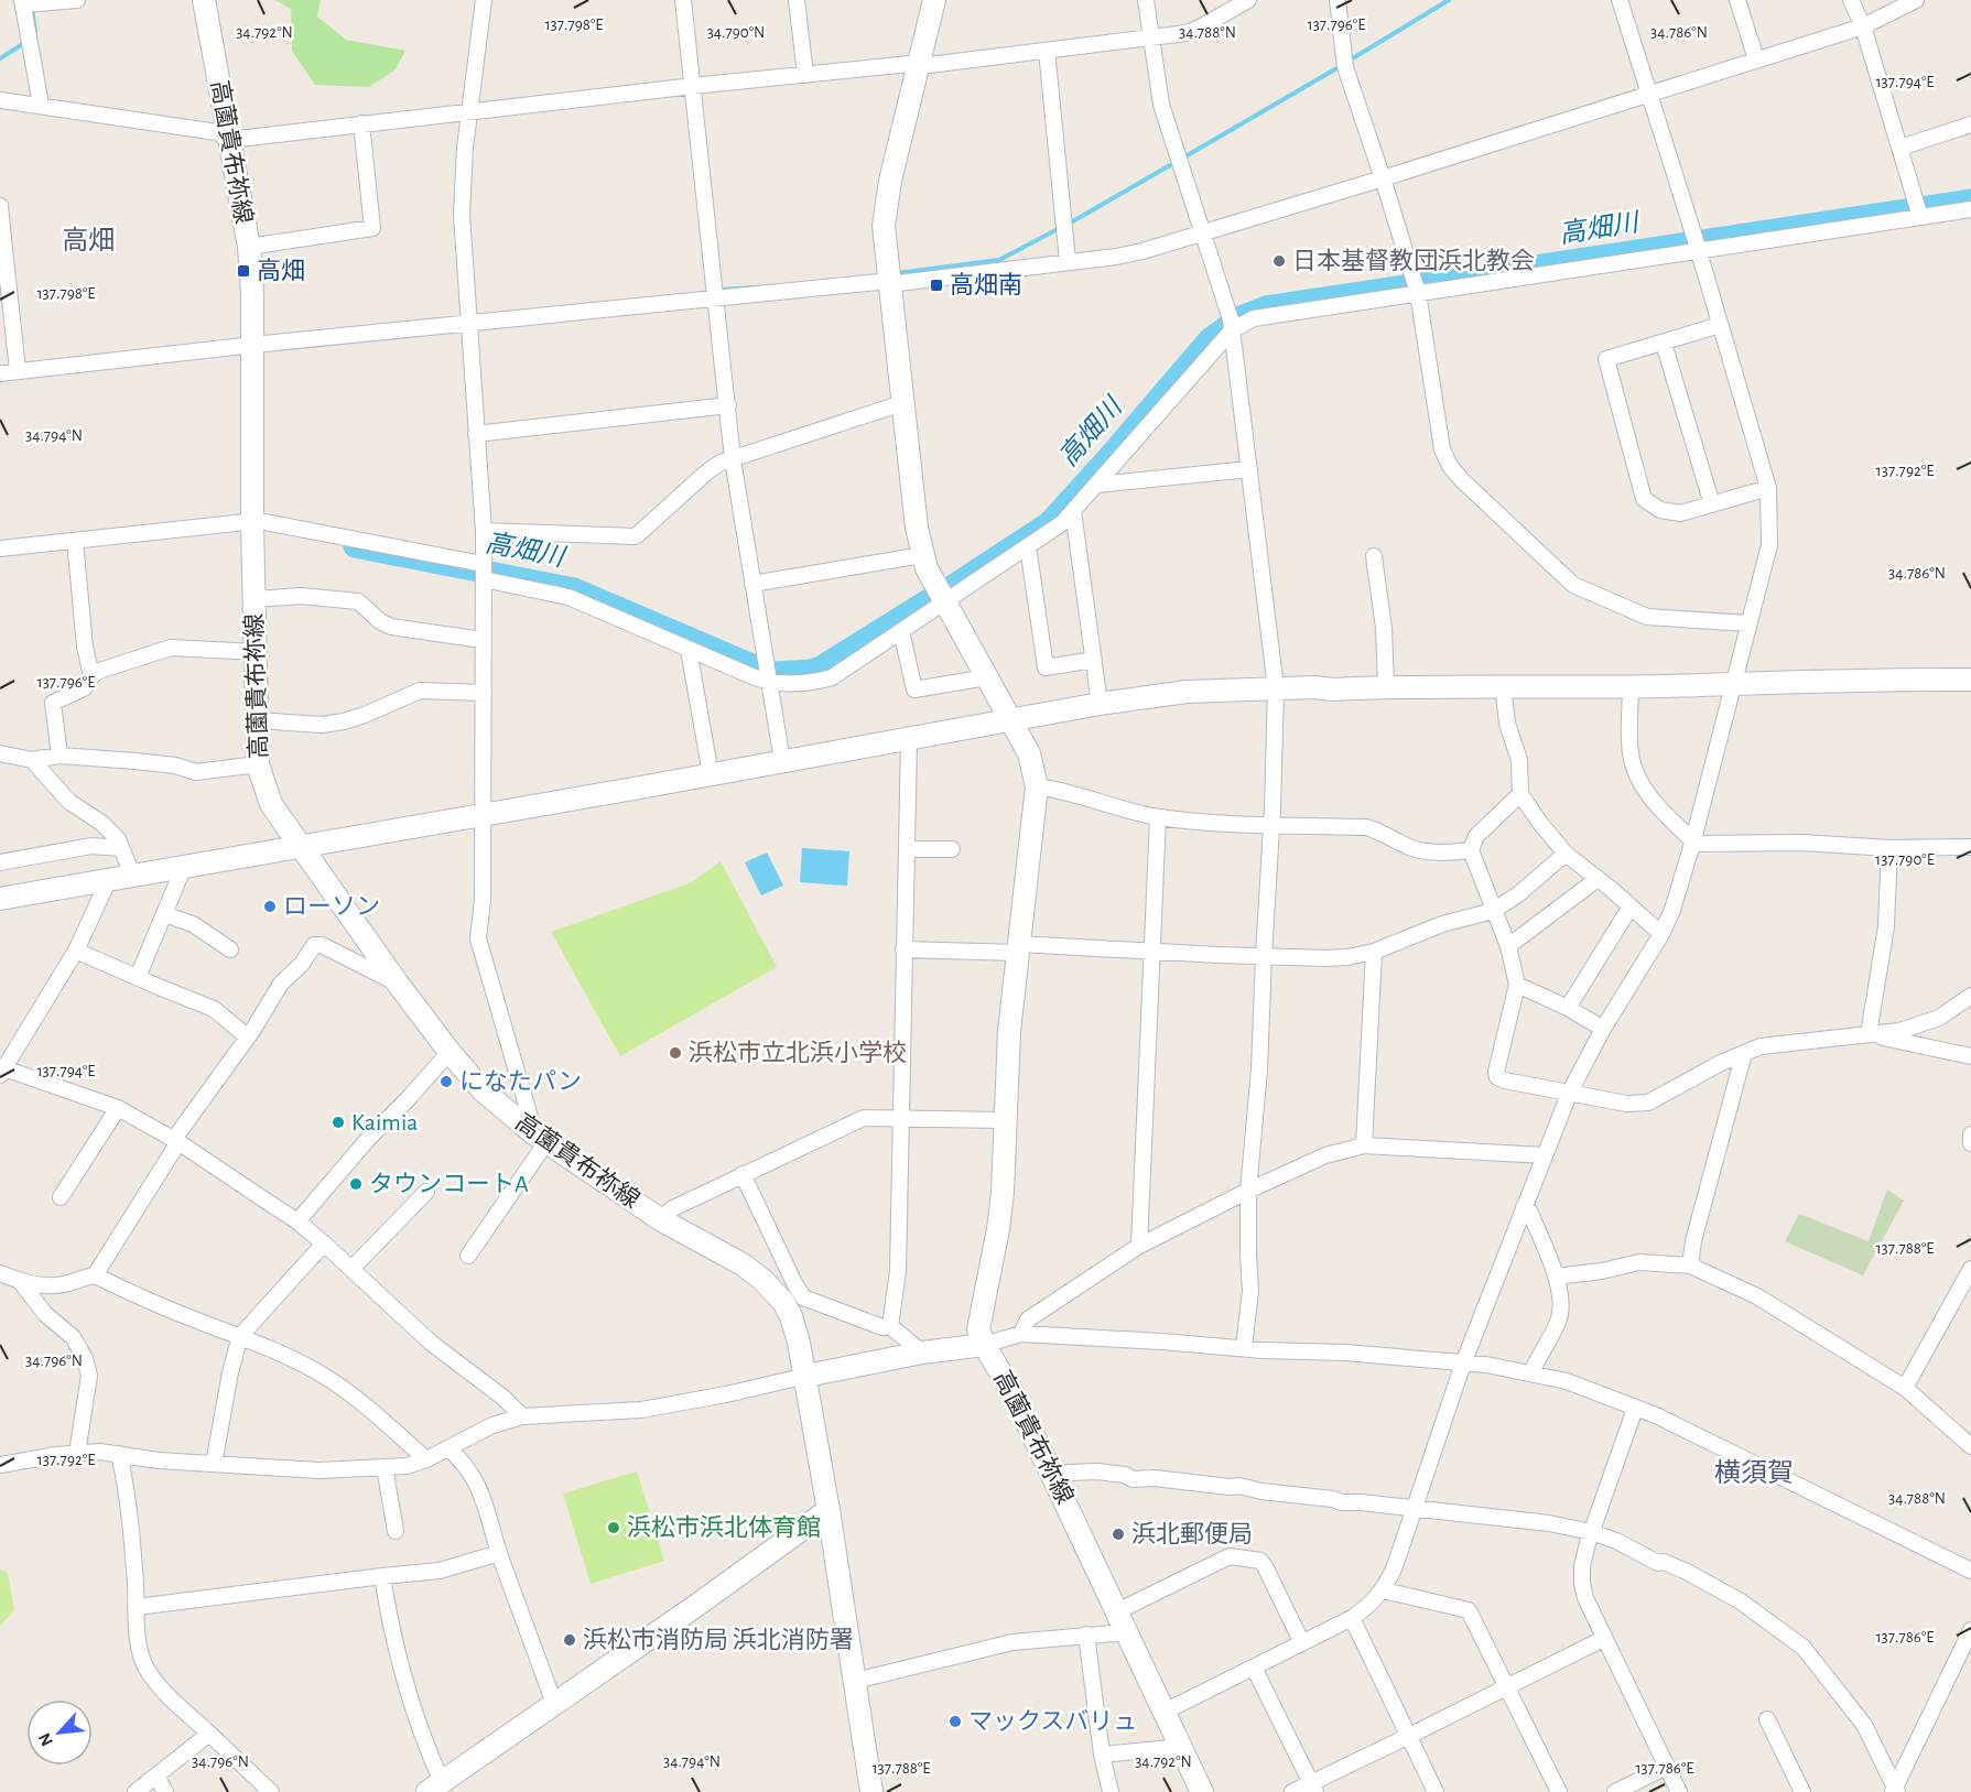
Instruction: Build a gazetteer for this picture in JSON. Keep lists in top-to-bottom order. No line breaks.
{"streets":{"street":["高薗貴布祢線"]},"districts":["高畑","横須賀"],"water":["高畑川"],"places":{"other":["日本基督教団浜北教会","ローソン","浜松市立北浜小学校","になたパン","Kaimia","タウンコートA","浜松市浜北体育館","浜北郵便局","浜松市消防局 浜北消防署","マックスバリュ"],"transit":["高畑","高畑南"]},"north":"bottom left","coordinates":["137.798°E","137.796°E","34.792°N","34.790°N","34.788°N","34.786°N","137.794°E","34.794°N","137.792°E","137.790°E","137.788°E","34.796°N","137.786°E"]}
